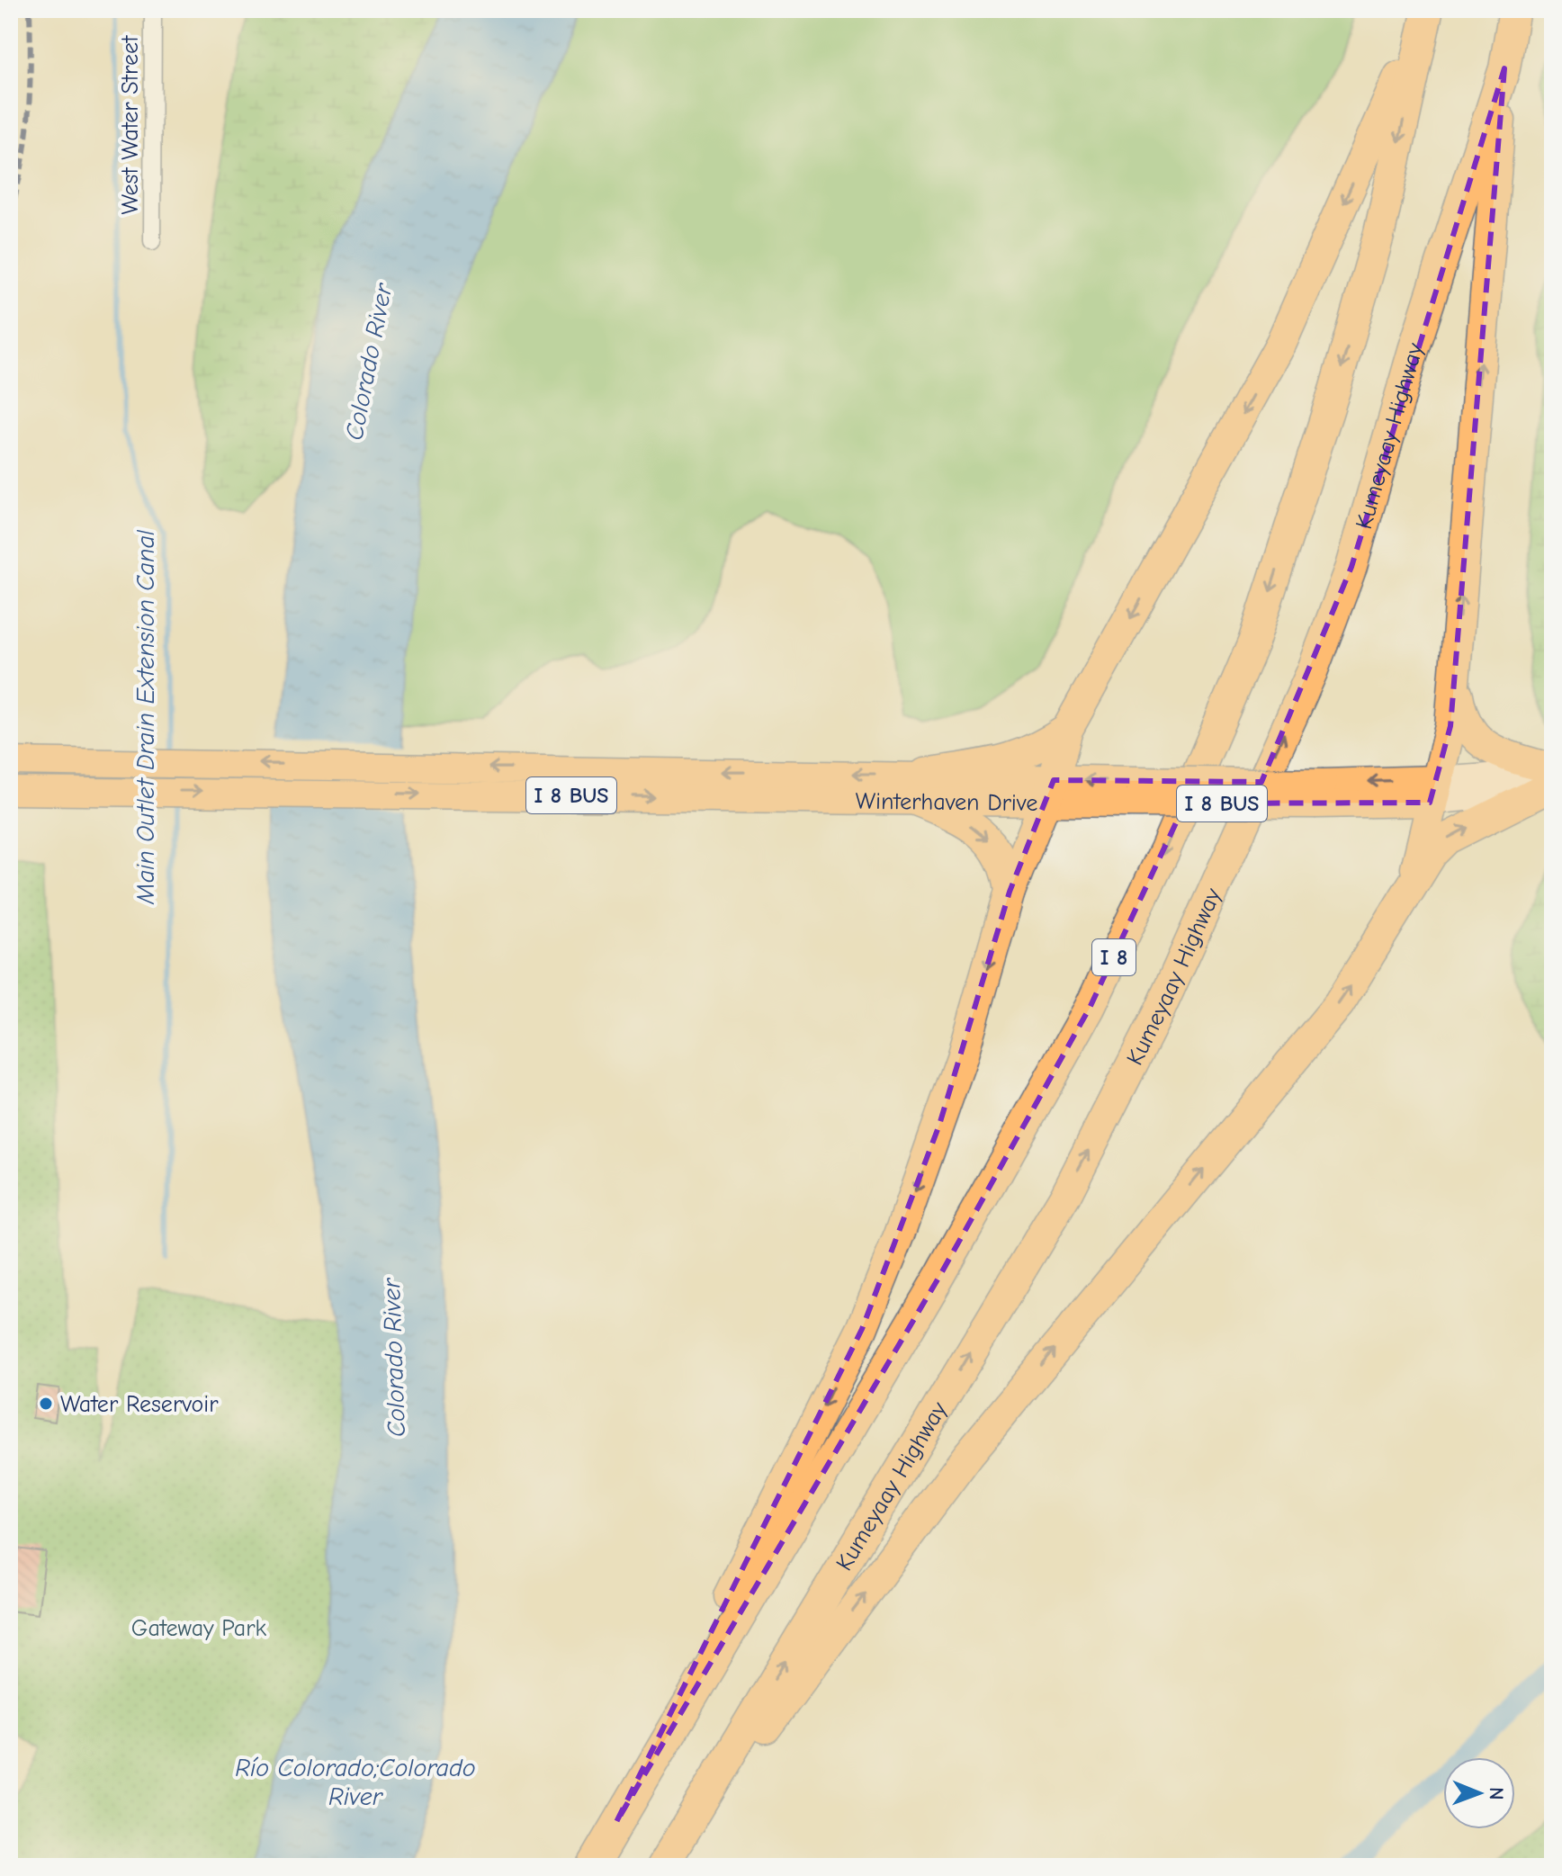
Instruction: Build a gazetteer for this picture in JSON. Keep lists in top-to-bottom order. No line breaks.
{"streets":{"highway":["Kumeyaay Highway","I 8"],"main road":["I 8 BUS","Winterhaven Drive"],"street":["West Water Street"]},"water":["Colorado River","Main Outlet Drain Extension Canal","Río Colorado;Colorado River"],"parks":["Gateway Park"],"places":["Water Reservoir"],"north":"right"}
